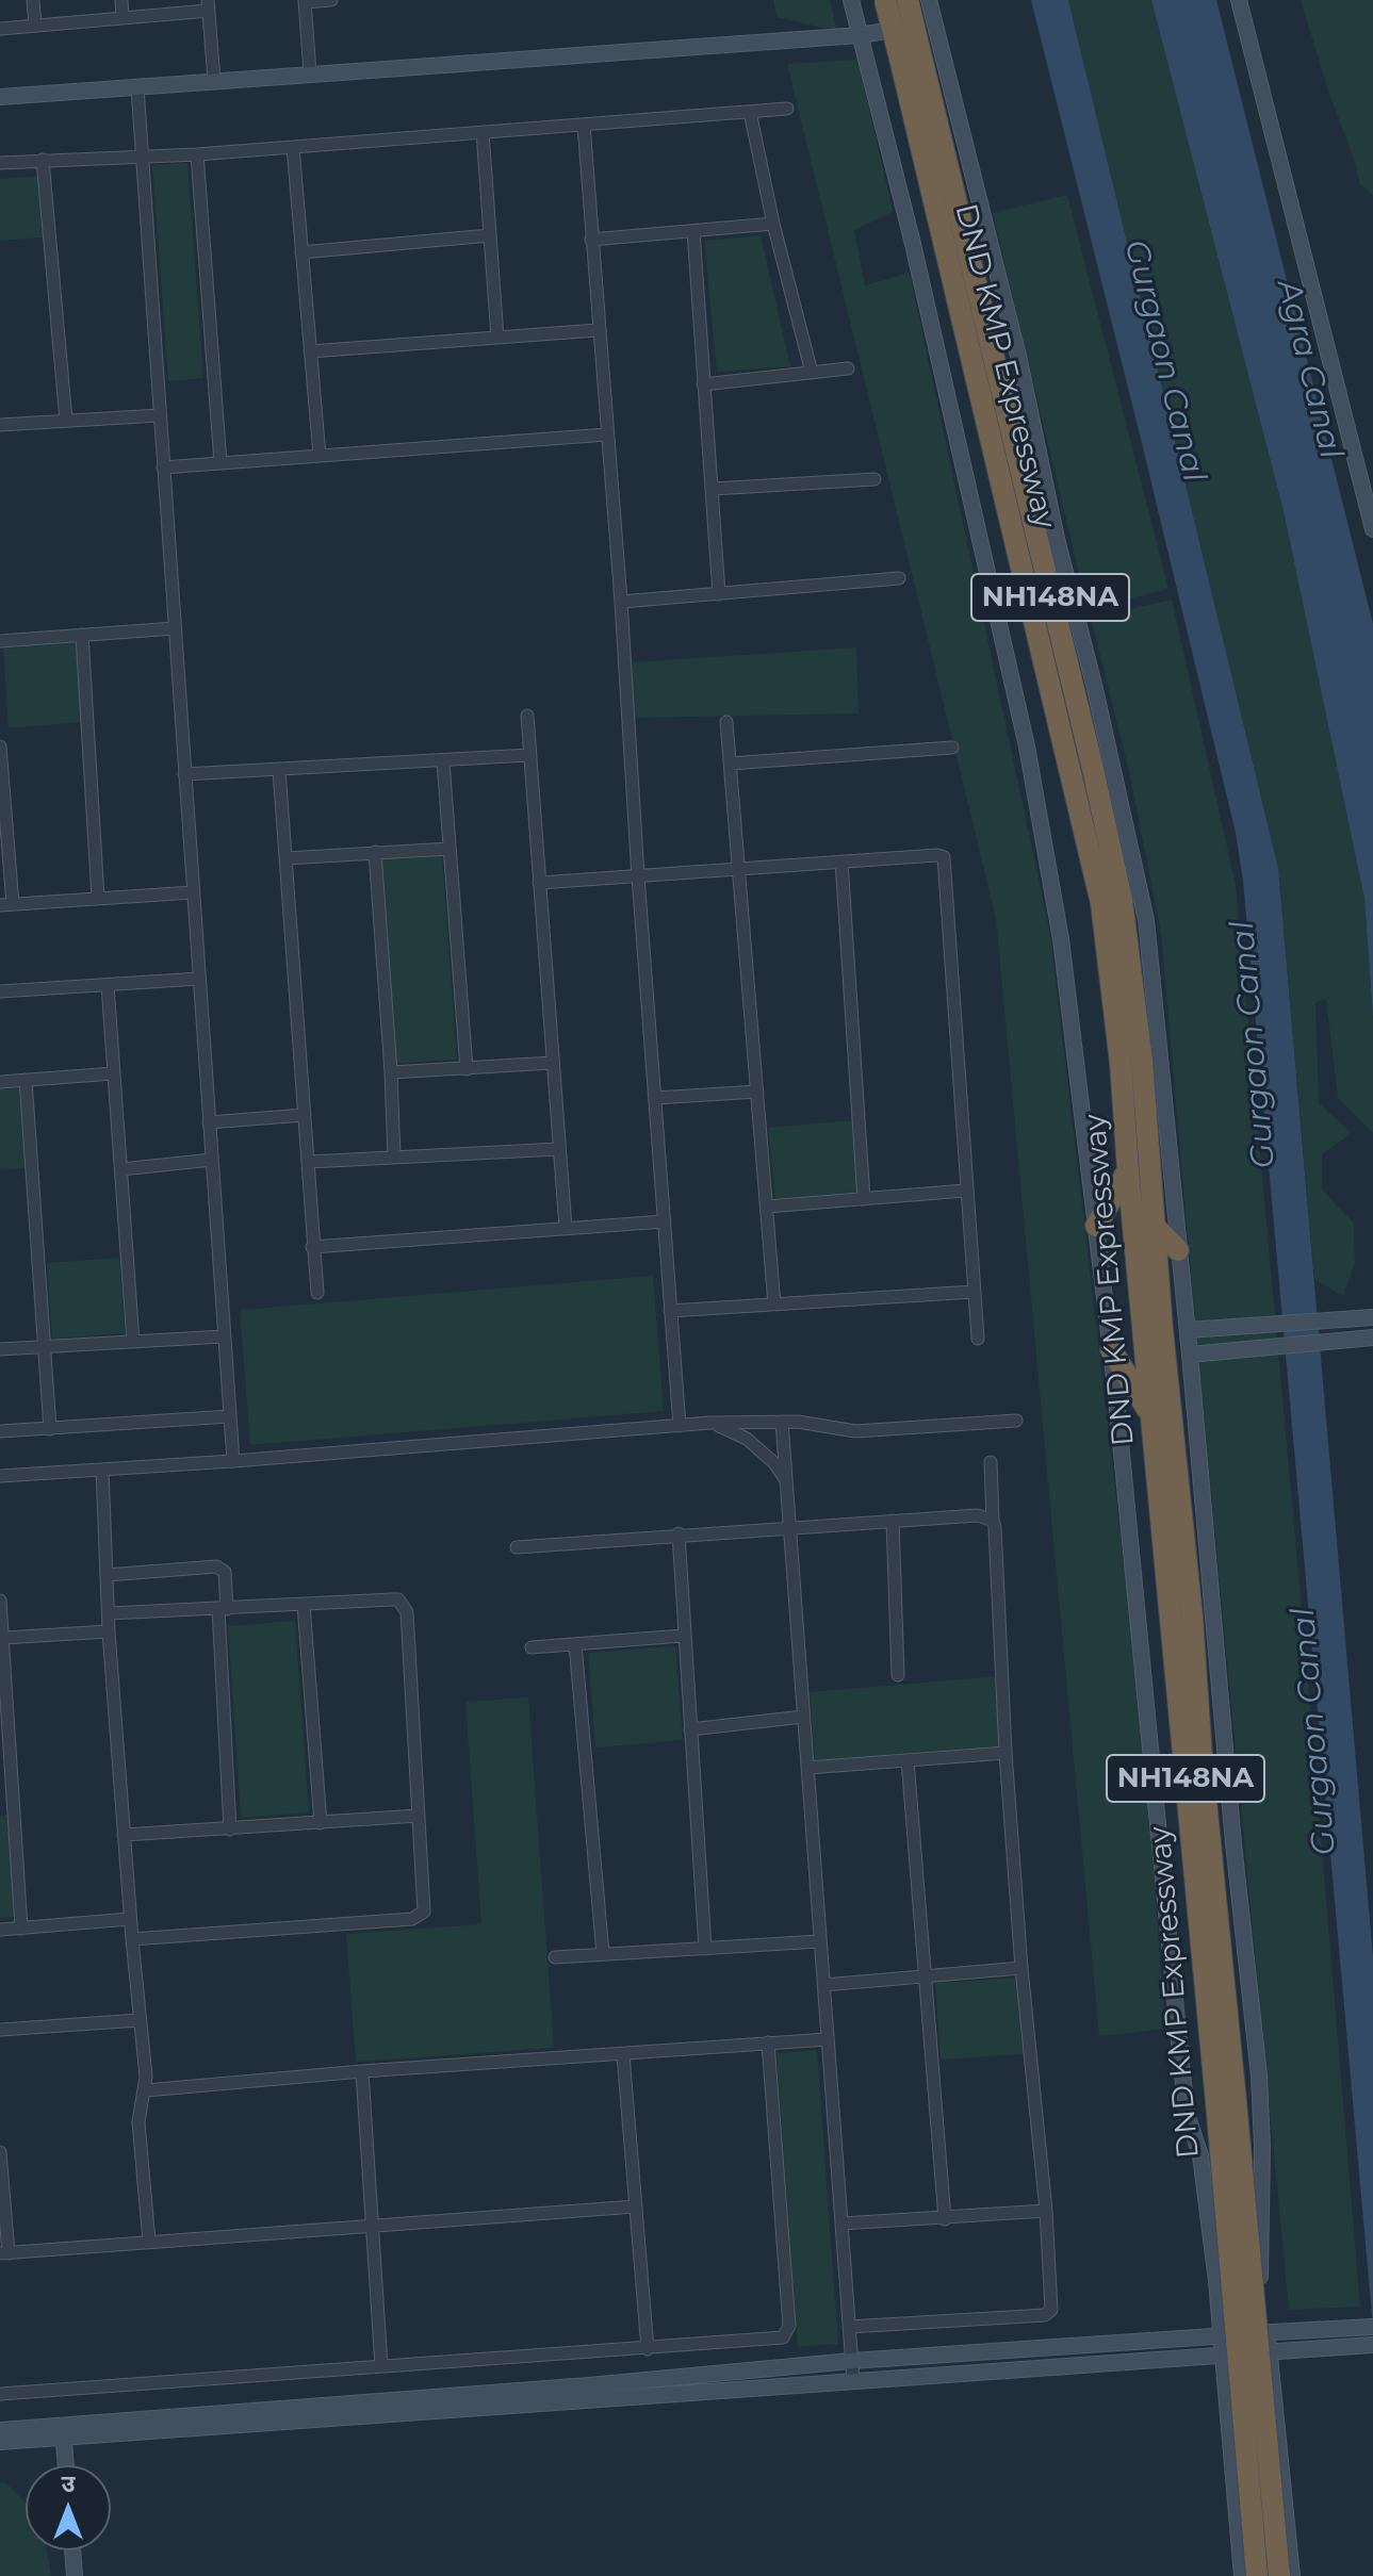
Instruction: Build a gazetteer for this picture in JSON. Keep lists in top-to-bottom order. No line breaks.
{"streets":{"highway":["DND KMP Expressway","NH148NA"]},"water":["Gurgaon Canal","Agra Canal"],"north":"top"}
